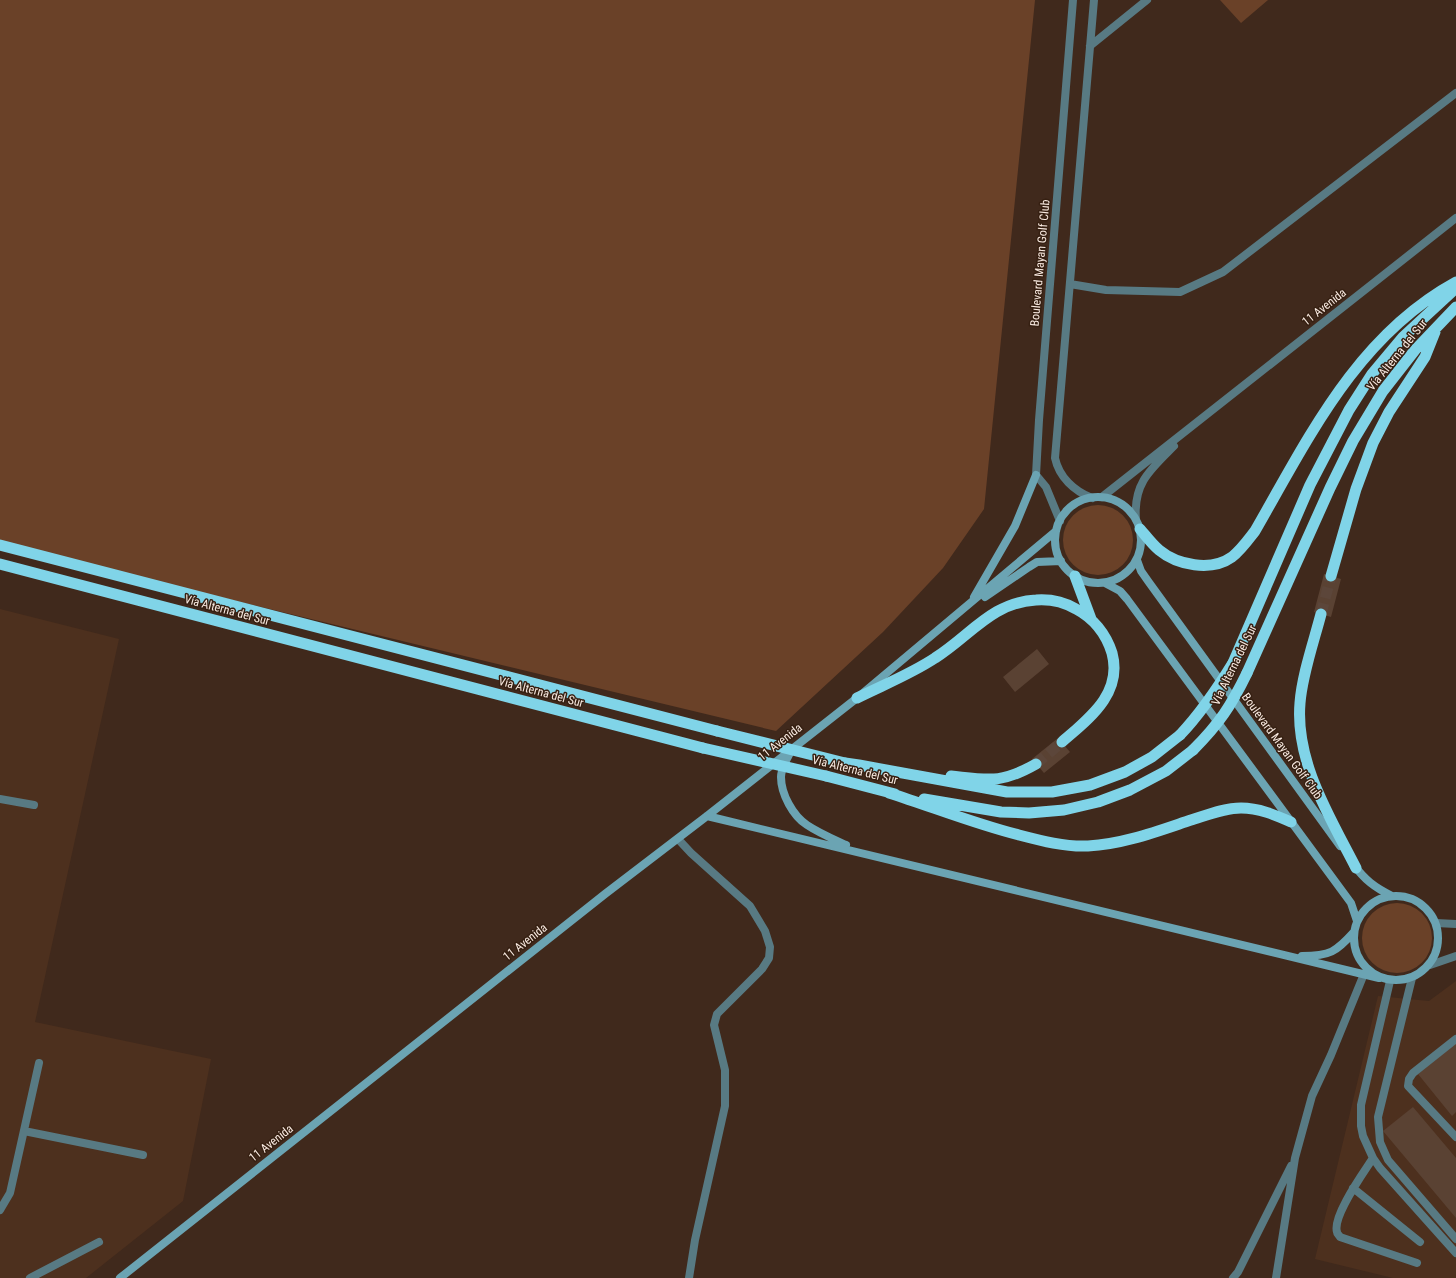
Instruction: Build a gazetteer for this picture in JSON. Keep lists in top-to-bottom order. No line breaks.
{"streets":{"highway":["Vía Alterna del Sur"],"main road":["Boulevard Mayan Golf Club","11 Avenida"]},"crossings":[["Boulevard Mayan Golf Club","11 Avenida"]]}
